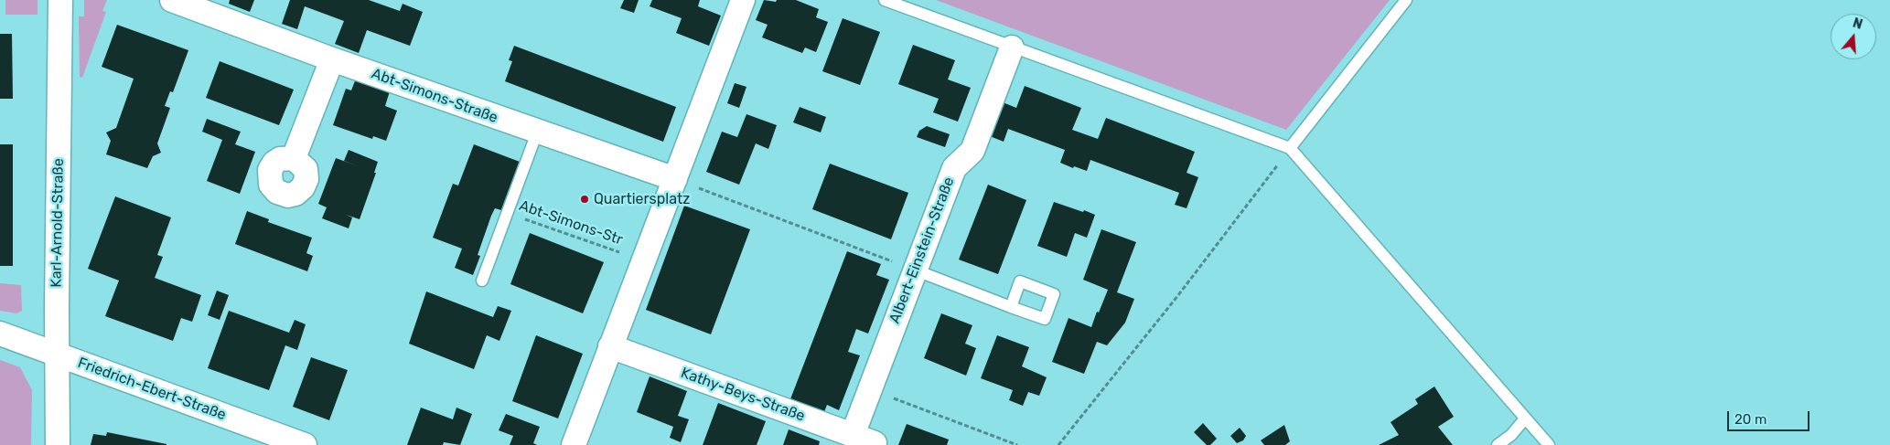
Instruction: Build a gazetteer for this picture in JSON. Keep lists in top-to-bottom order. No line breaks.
{"streets":{"street":["Abt-Simons-Straße","Karl-Arnold-Straße","Albert-Einstein-Straße","Friedrich-Ebert-Straße","Kathy-Beys-Straße"],"path":["Abt-Simons-Str"]},"crossings":[["Karl-Arnold-Straße","Friedrich-Ebert-Straße"],["Albert-Einstein-Straße","Kathy-Beys-Straße"]],"places":["Quartiersplatz"],"scale_bar":"20 m","north":"top"}
